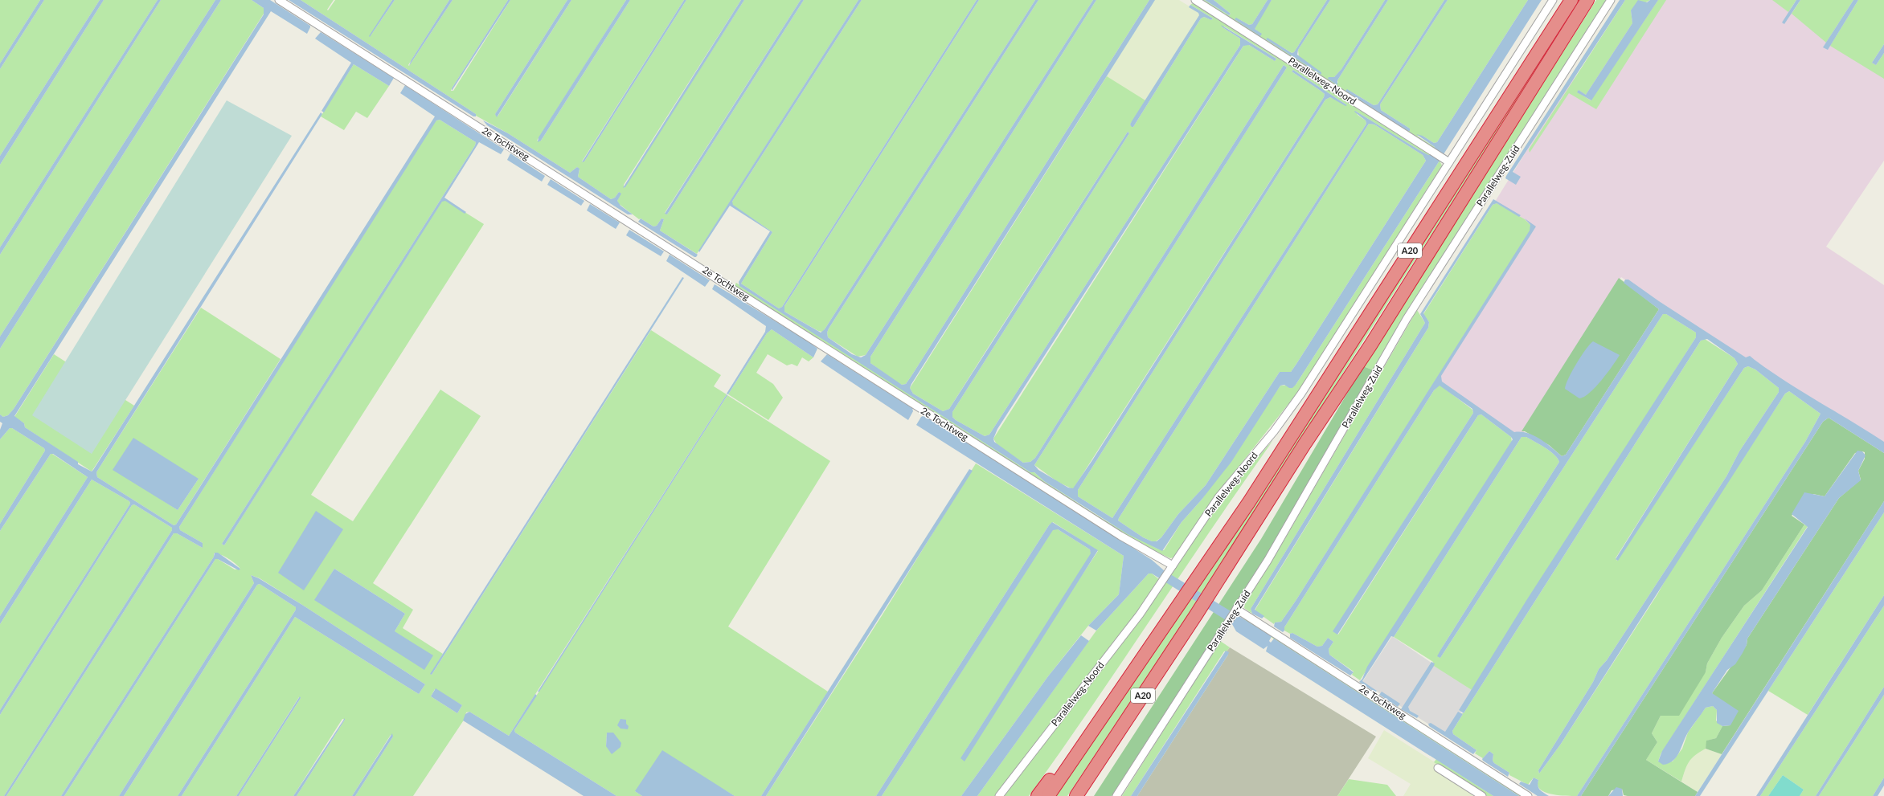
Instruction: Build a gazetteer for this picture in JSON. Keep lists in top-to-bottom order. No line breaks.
{"streets":{"highway":["A20"],"street":["Parallelweg-Noord","2e Tochtweg","Parallelweg-Zuid"]},"crossings":[["Parallelweg-Noord","2e Tochtweg"],["2e Tochtweg","Parallelweg-Zuid"]]}
